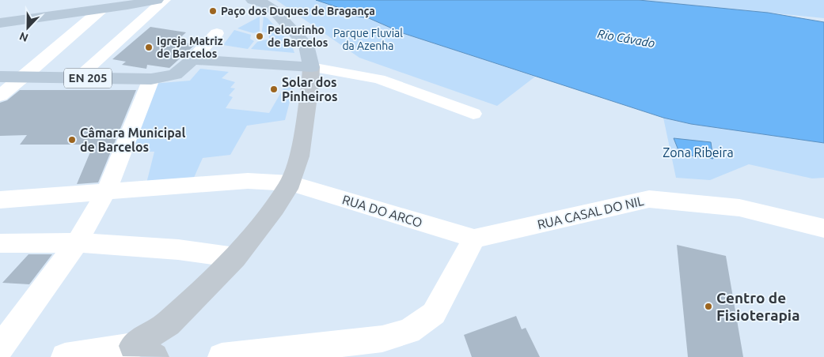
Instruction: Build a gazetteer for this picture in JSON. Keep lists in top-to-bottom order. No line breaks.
{"streets":{"main road":["EN 205"],"street":["RUA DO ARCO","RUA CASAL DO NIL"]},"crossings":[["RUA DO ARCO","RUA CASAL DO NIL"]],"water":["Rio Cávado"],"parks":["Parque Fluvial da Azenha","Zona Ribeira"],"places":["Paço dos Duques de Bragança","Pelourinho de Barcelos","Igreja Matriz de Barcelos","Solar dos Pinheiros","Câmara Municipal de Barcelos","Centro de Fisioterapia"],"north":"bottom"}
